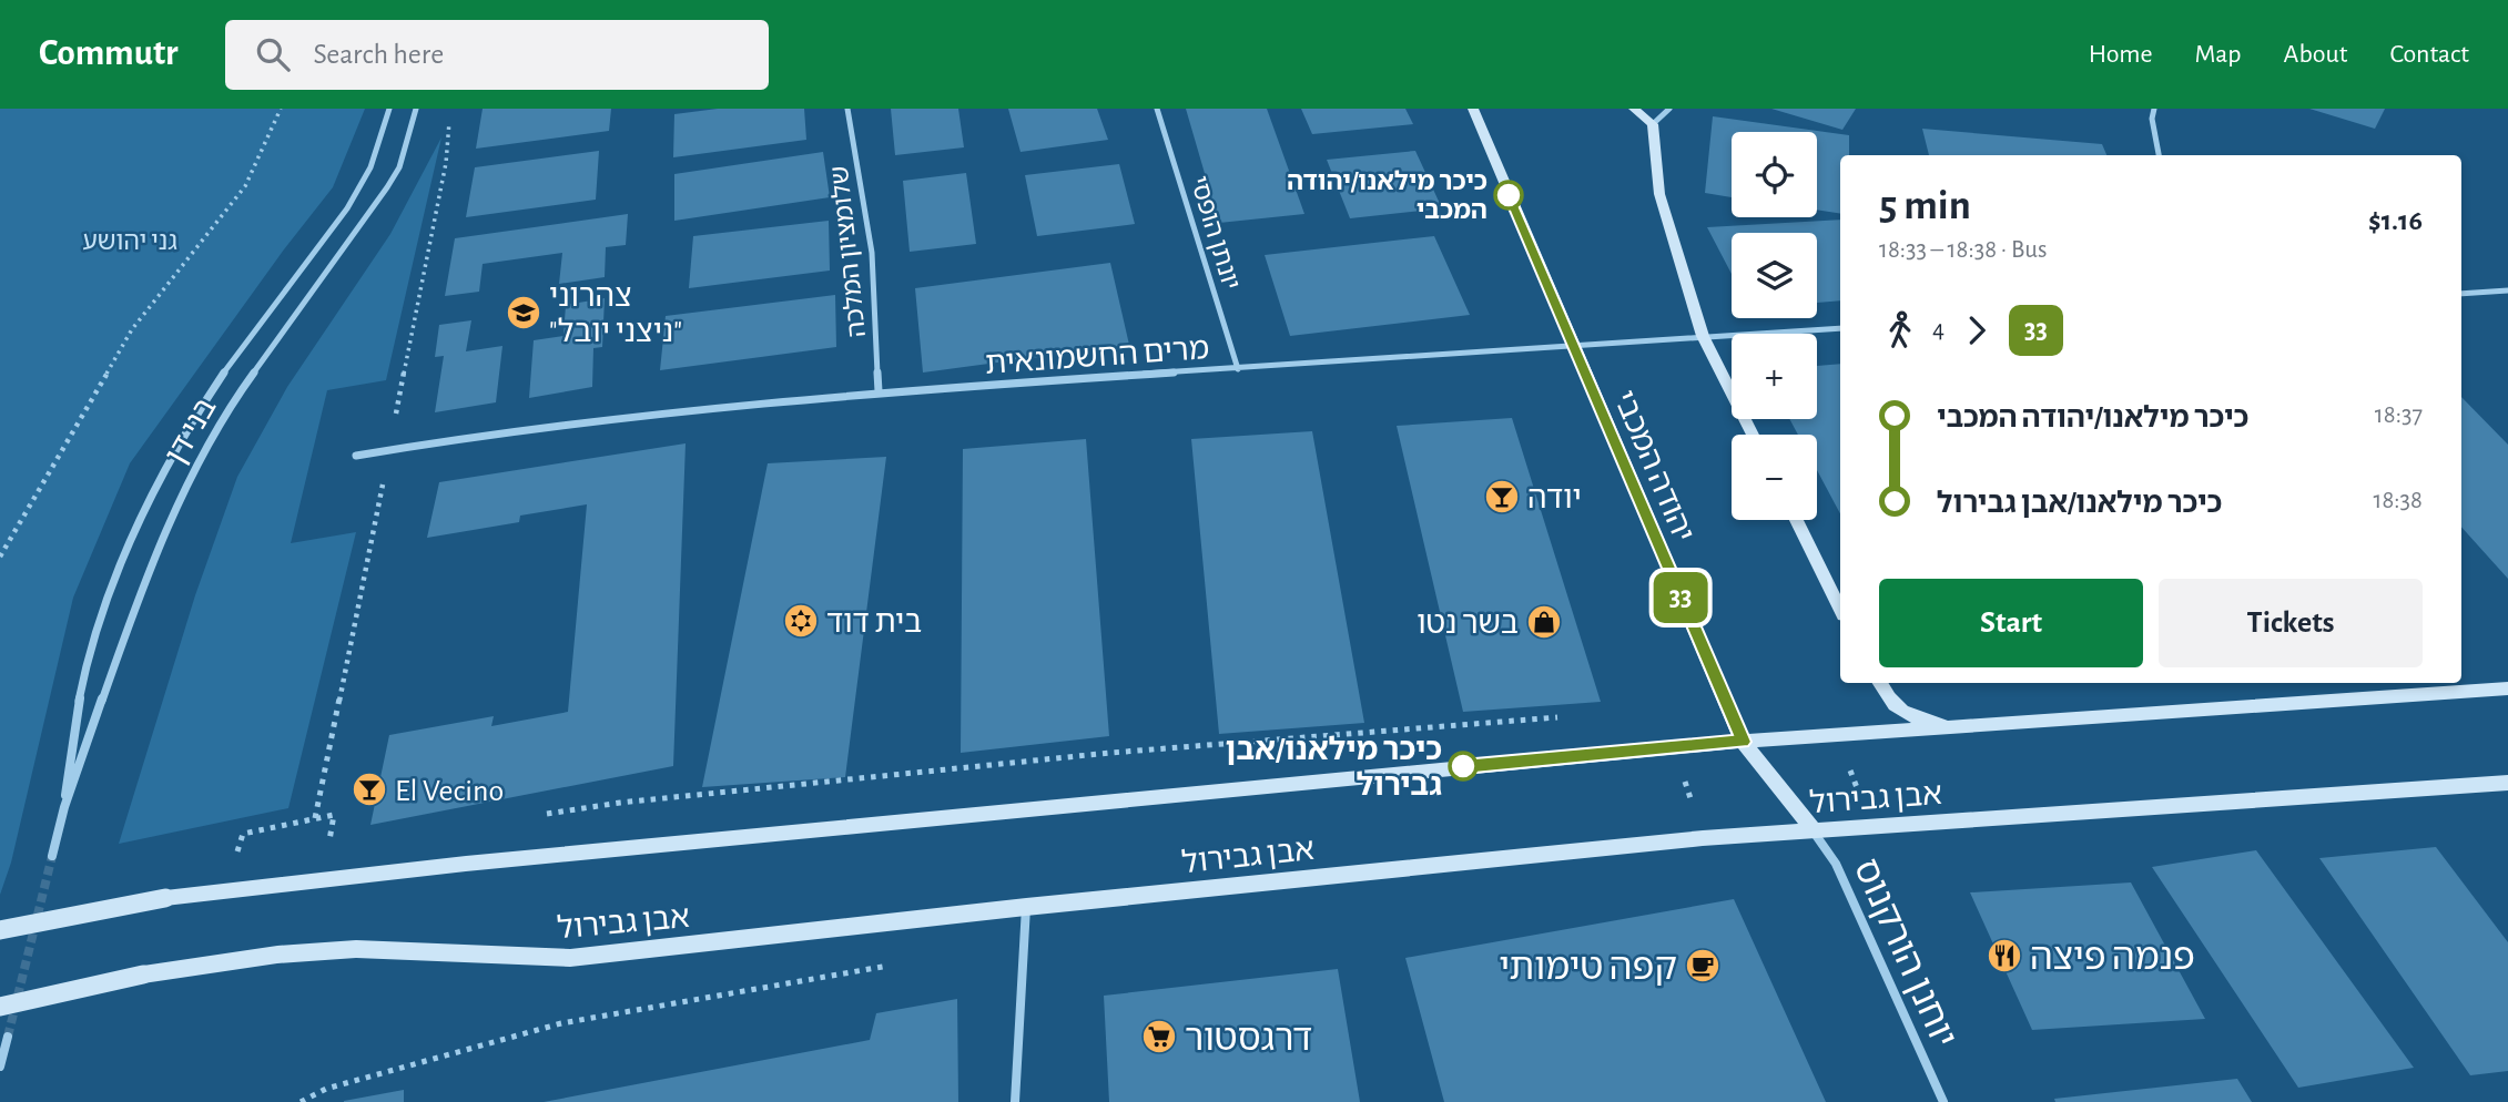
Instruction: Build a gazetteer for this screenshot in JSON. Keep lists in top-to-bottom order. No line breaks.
{"streets":{"main road":["יהודה המכבי","אבן גבירול"],"street":["יונתן הופסי","שלומציון המלכה","מרים החשמונאית","בני דן","יוחנן הורקנוס"]},"crossings":[["יונתן הופסי","מרים החשמונאית"],["שלומציון המלכה","מרים החשמונאית"],["מרים החשמונאית","יהודה המכבי"],["יהודה המכבי","אבן גבירול"],["יהודה המכבי","יוחנן הורקנוס"],["אבן גבירול","יוחנן הורקנוס"]],"parks":["גני יהושע"],"places":{"other":["כיכר מילאנו/יהודה המכבי","כיכר מילאנו/אבן גבירול"],"school or university":["צהרוני \"ניצני יובל\""],"bar":["יודה","El Vecino"],"synagogue":["בית דוד"],"shop":["בשר נטו"],"restaurant":["פנמה פיצה"],"cafe":["קפה טימותי"],"supermarket":["דרגסטור"]},"lines":["bus line 33"],"page":{"header":"Commutr","search":"Search here","nav":["Home","Map","About","Contact"],"on_map":"33","map_buttons":["+","−"],"heading":["5 min","18:33 – 18:38 · Bus","$1.16"],"legs":["4","33"],"list":[{"name":"כיכר מילאנו/יהודה המכבי","value":"18:37"},{"name":"כיכר מילאנו/אבן גבירול","value":"18:38"}],"buttons":["Start","Tickets"]}}
